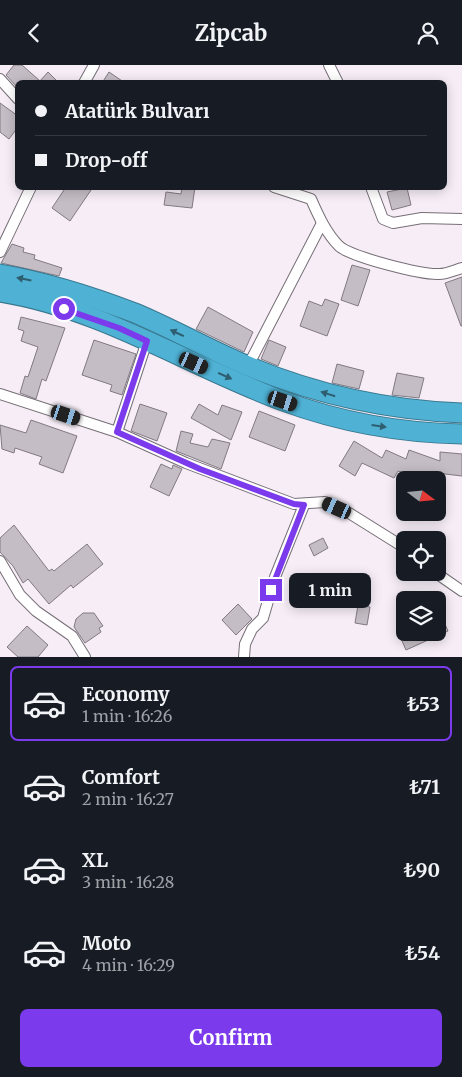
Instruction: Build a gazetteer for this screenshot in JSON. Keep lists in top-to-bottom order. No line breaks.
{"north":"right","page":{"header":"Zipcab","banner":["Atatürk Bulvarı","Drop-off"],"bubble":"1 min","list":[{"name":"Economy","note":"1 min · 16:26","value":"₺53"},{"name":"Comfort","note":"2 min · 16:27","value":"₺71"},{"name":"XL","note":"3 min · 16:28","value":"₺90"},{"name":"Moto","note":"4 min · 16:29","value":"₺54"}],"buttons":"Confirm"}}
